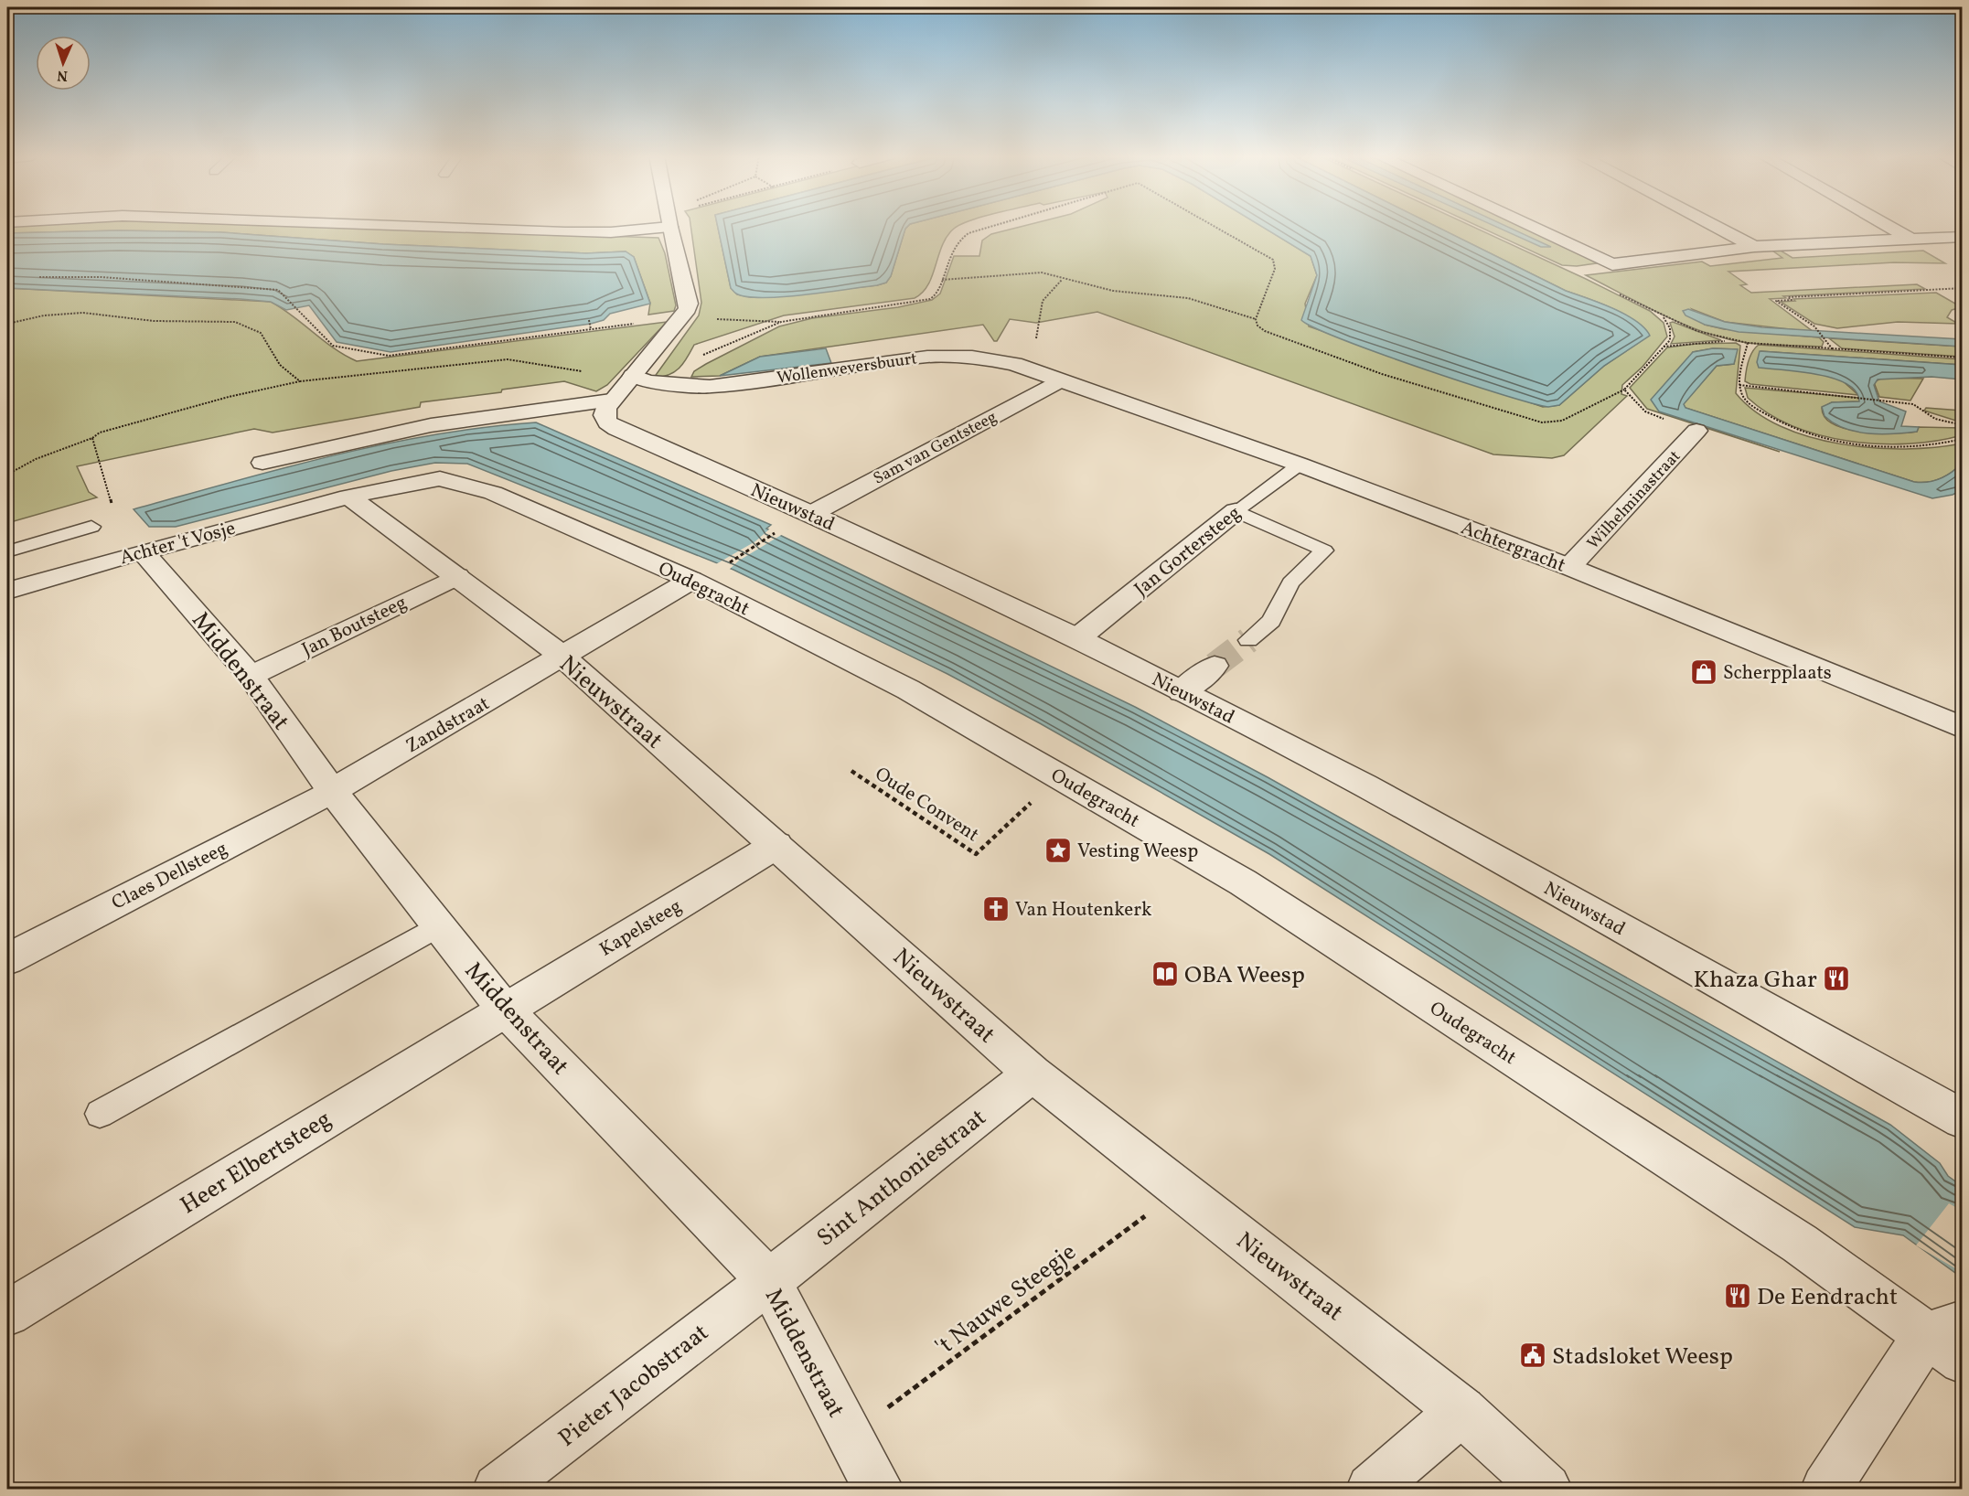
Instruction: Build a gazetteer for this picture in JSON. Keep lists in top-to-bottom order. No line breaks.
{"streets":{"street":["Wollenweversbuurt","Sam van Gentsteeg","Wilhelminastraat","Nieuwstad","Achter 't Vosje","Achtergracht","Jan Gortersteeg","Oudegracht","Jan Boutsteeg","Middenstraat","Nieuwstraat","Zandstraat","Claes Dellsteeg","Kapelsteeg","Heer Elbertsteeg","Sint Anthoniestraat","Pieter Jacobstraat"],"path":["Oude Convent","'t Nauwe Steegje"]},"crossings":[["Wollenweversbuurt","Sam van Gentsteeg"],["Wollenweversbuurt","Achtergracht"],["Sam van Gentsteeg","Nieuwstad"],["Sam van Gentsteeg","Achtergracht"],["Wilhelminastraat","Achtergracht"],["Nieuwstad","Jan Gortersteeg"],["Achter 't Vosje","Oudegracht"],["Achter 't Vosje","Middenstraat"],["Achter 't Vosje","Nieuwstraat"],["Achtergracht","Jan Gortersteeg"],["Oudegracht","Nieuwstraat"],["Oudegracht","Zandstraat"],["Oudegracht","Oude Convent"],["Jan Boutsteeg","Middenstraat"],["Jan Boutsteeg","Nieuwstraat"],["Middenstraat","Zandstraat"],["Middenstraat","Claes Dellsteeg"],["Middenstraat","Kapelsteeg"],["Middenstraat","Heer Elbertsteeg"],["Middenstraat","Sint Anthoniestraat"],["Middenstraat","'t Nauwe Steegje"],["Middenstraat","Pieter Jacobstraat"],["Nieuwstraat","Zandstraat"],["Nieuwstraat","Kapelsteeg"],["Nieuwstraat","Sint Anthoniestraat"],["Nieuwstraat","'t Nauwe Steegje"],["Zandstraat","Claes Dellsteeg"],["Kapelsteeg","Heer Elbertsteeg"],["Sint Anthoniestraat","Pieter Jacobstraat"]],"places":{"shop":["Scherpplaats"],"place":["Vesting Weesp"],"church":["Van Houtenkerk"],"library":["OBA Weesp"],"restaurant":["Khaza Ghar","De Eendracht"],"public building":["Stadsloket Weesp"]},"north":"bottom"}
